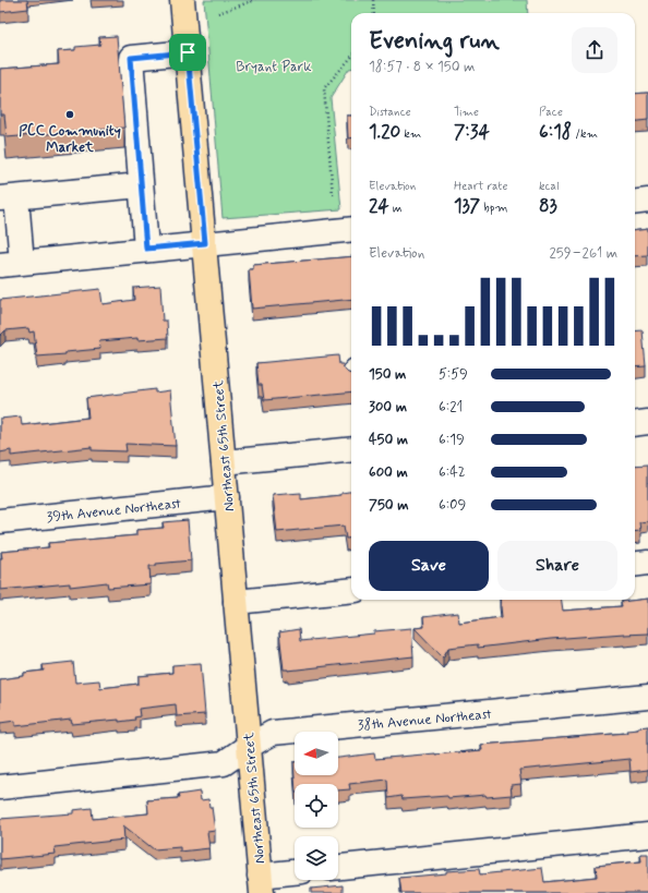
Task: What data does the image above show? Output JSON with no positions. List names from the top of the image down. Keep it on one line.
{"streets":{"main road":["Northeast 65th Street"],"street":["39th Avenue Northeast","38th Avenue Northeast"]},"crossings":[["Northeast 65th Street","39th Avenue Northeast"],["Northeast 65th Street","38th Avenue Northeast"]],"parks":["Bryant Park"],"places":["PCC Community Market"],"north":"left","page":{"heading":["Evening run","18:57 · 8 × 150 m"],"stats":[["Distance","1.20 km"],["Time","7:34"],["Pace","6:18 /km"],["Elevation","24 m"],["Heart rate","137 bpm"],["kcal","83"]],"chart":["Elevation","259–261 m"],"list":[{"name":"150 m","note":"5:59"},{"name":"300 m","note":"6:21"},{"name":"450 m","note":"6:19"},{"name":"600 m","note":"6:42"},{"name":"750 m","note":"6:09"}],"buttons":["Save","Share"]}}
